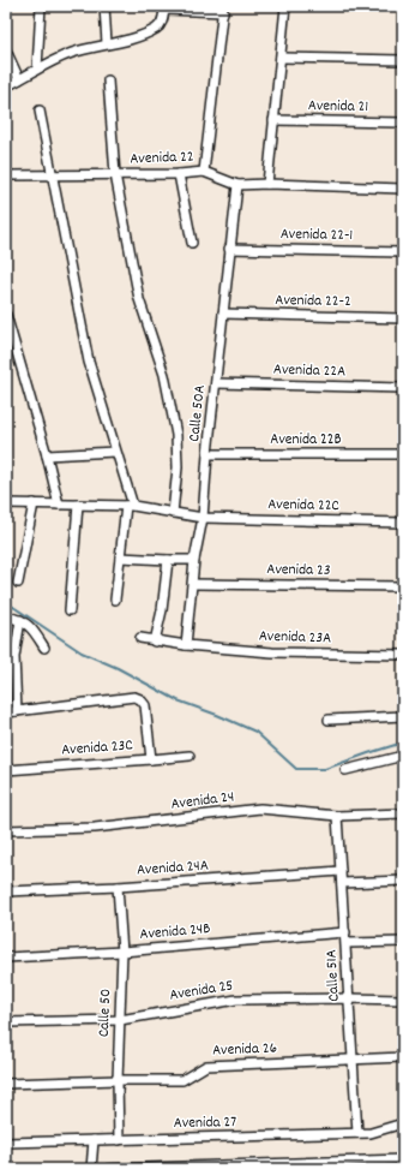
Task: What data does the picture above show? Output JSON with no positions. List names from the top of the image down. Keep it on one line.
{"streets":{"street":["Avenida 21","Avenida 22","Avenida 22-1","Avenida 22-2","Avenida 22A","Calle 50A","Avenida 22B","Avenida 22C","Avenida 23","Avenida 23A","Avenida 23C","Avenida 24","Avenida 24A","Avenida 24B","Calle 51A","Avenida 25","Calle 50","Avenida 26","Avenida 27"]},"crossings":[["Avenida 22","Calle 50A"],["Avenida 22-1","Calle 50A"],["Avenida 22-2","Calle 50A"],["Avenida 22A","Calle 50A"],["Calle 50A","Avenida 22B"],["Calle 50A","Avenida 22C"],["Calle 50A","Avenida 23"],["Calle 50A","Avenida 23A"],["Avenida 24","Calle 51A"],["Avenida 24A","Calle 51A"],["Avenida 24A","Calle 50"],["Avenida 24B","Calle 51A"],["Avenida 24B","Calle 50"],["Calle 51A","Avenida 25"],["Calle 51A","Avenida 26"],["Calle 51A","Avenida 27"],["Avenida 25","Calle 50"],["Calle 50","Avenida 26"],["Calle 50","Avenida 27"]]}
